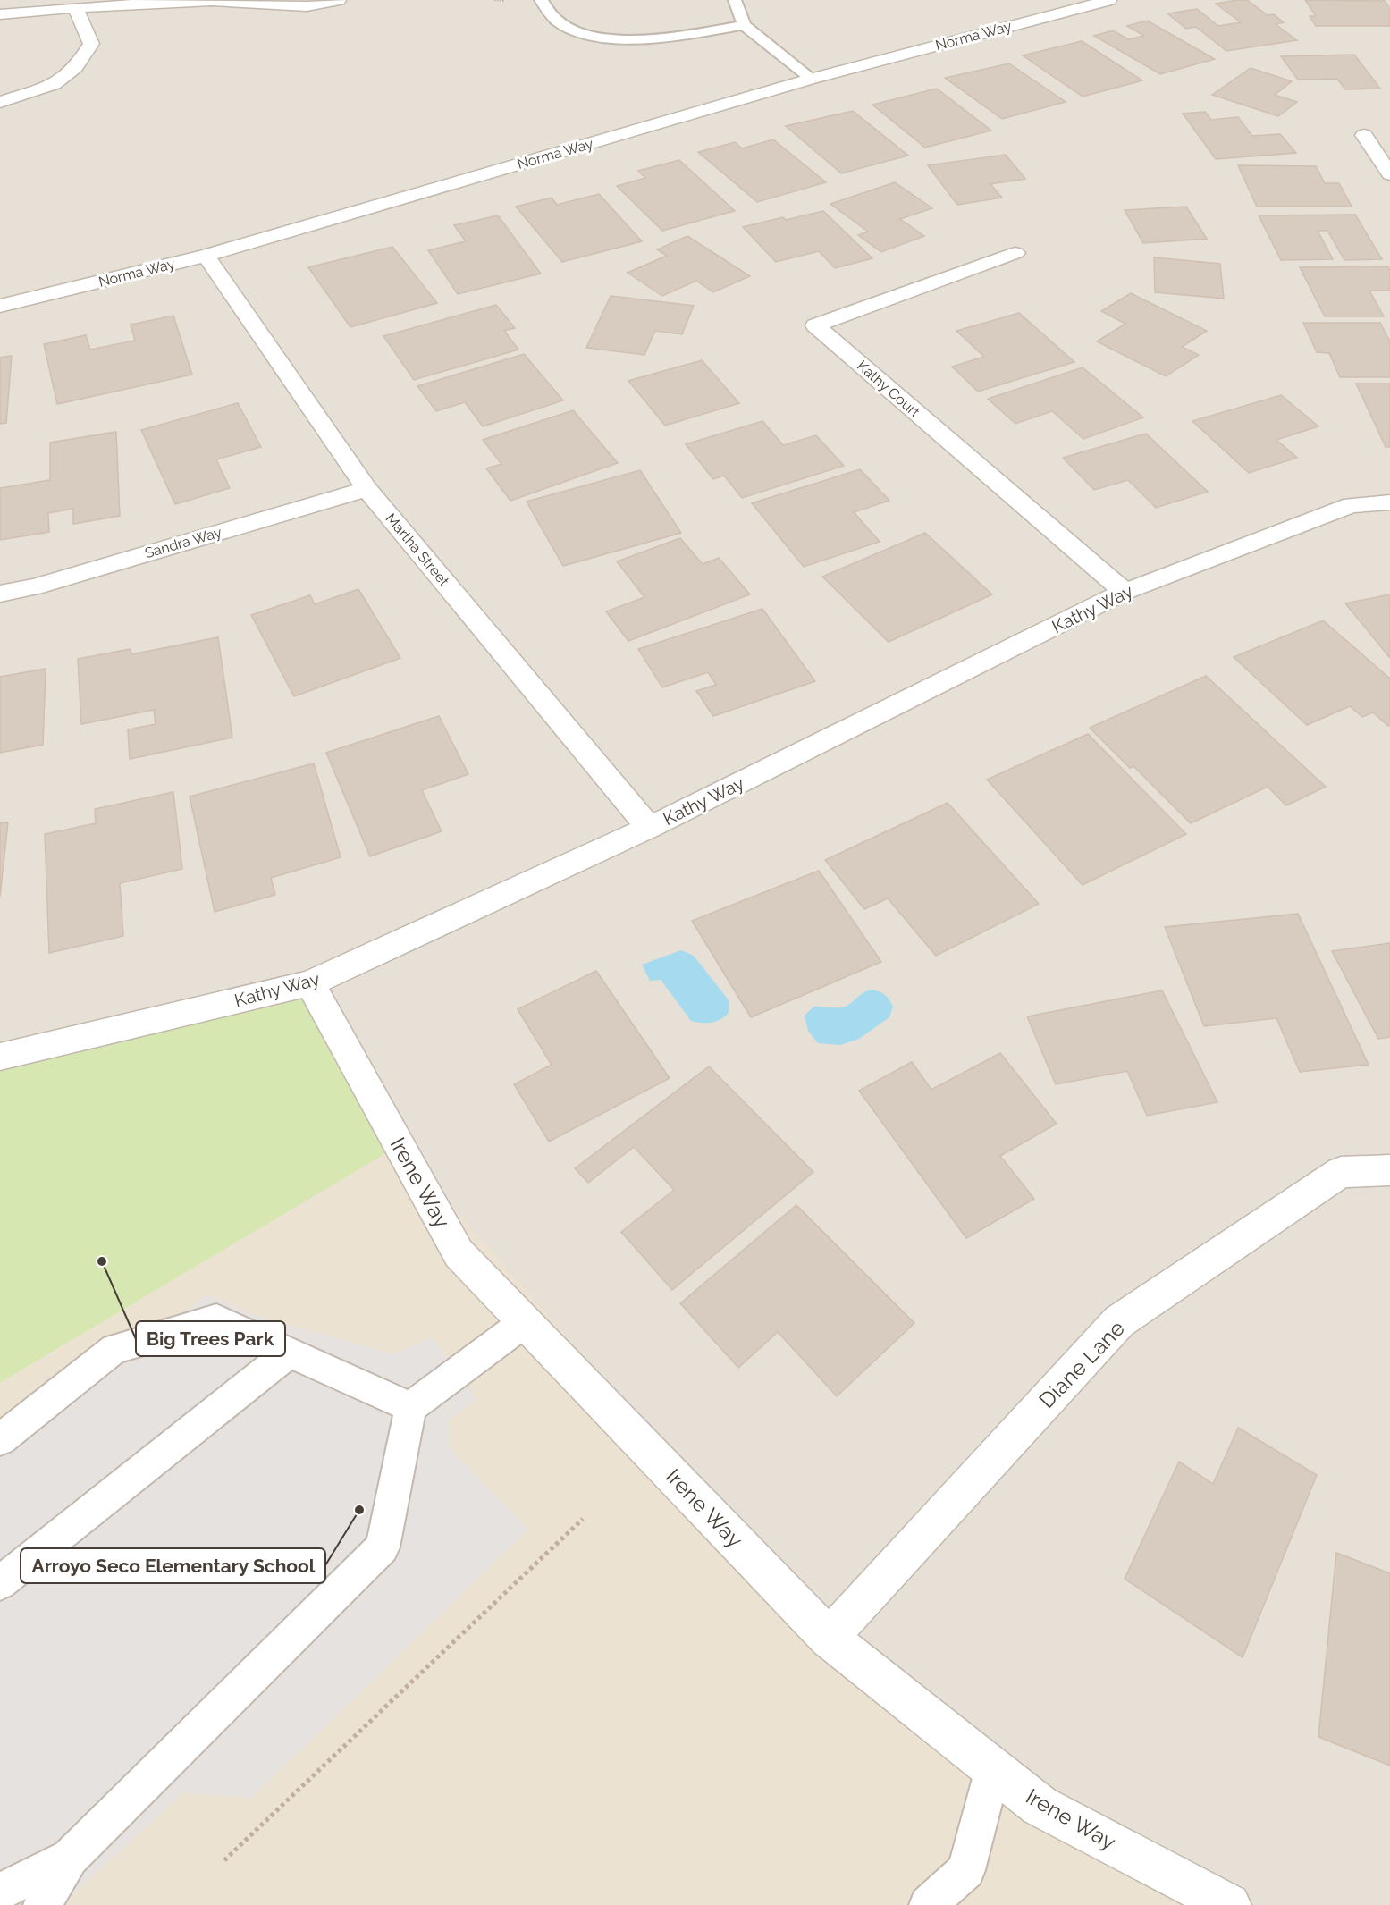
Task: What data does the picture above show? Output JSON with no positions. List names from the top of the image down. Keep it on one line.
{"streets":{"street":["Norma Way","Kathy Court","Sandra Way","Martha Street","Kathy Way","Irene Way","Diane Lane"]},"crossings":[["Norma Way","Martha Street"],["Kathy Court","Kathy Way"],["Sandra Way","Martha Street"],["Martha Street","Kathy Way"],["Kathy Way","Irene Way"],["Irene Way","Diane Lane"]],"places":["Big Trees Park","Arroyo Seco Elementary School"]}
